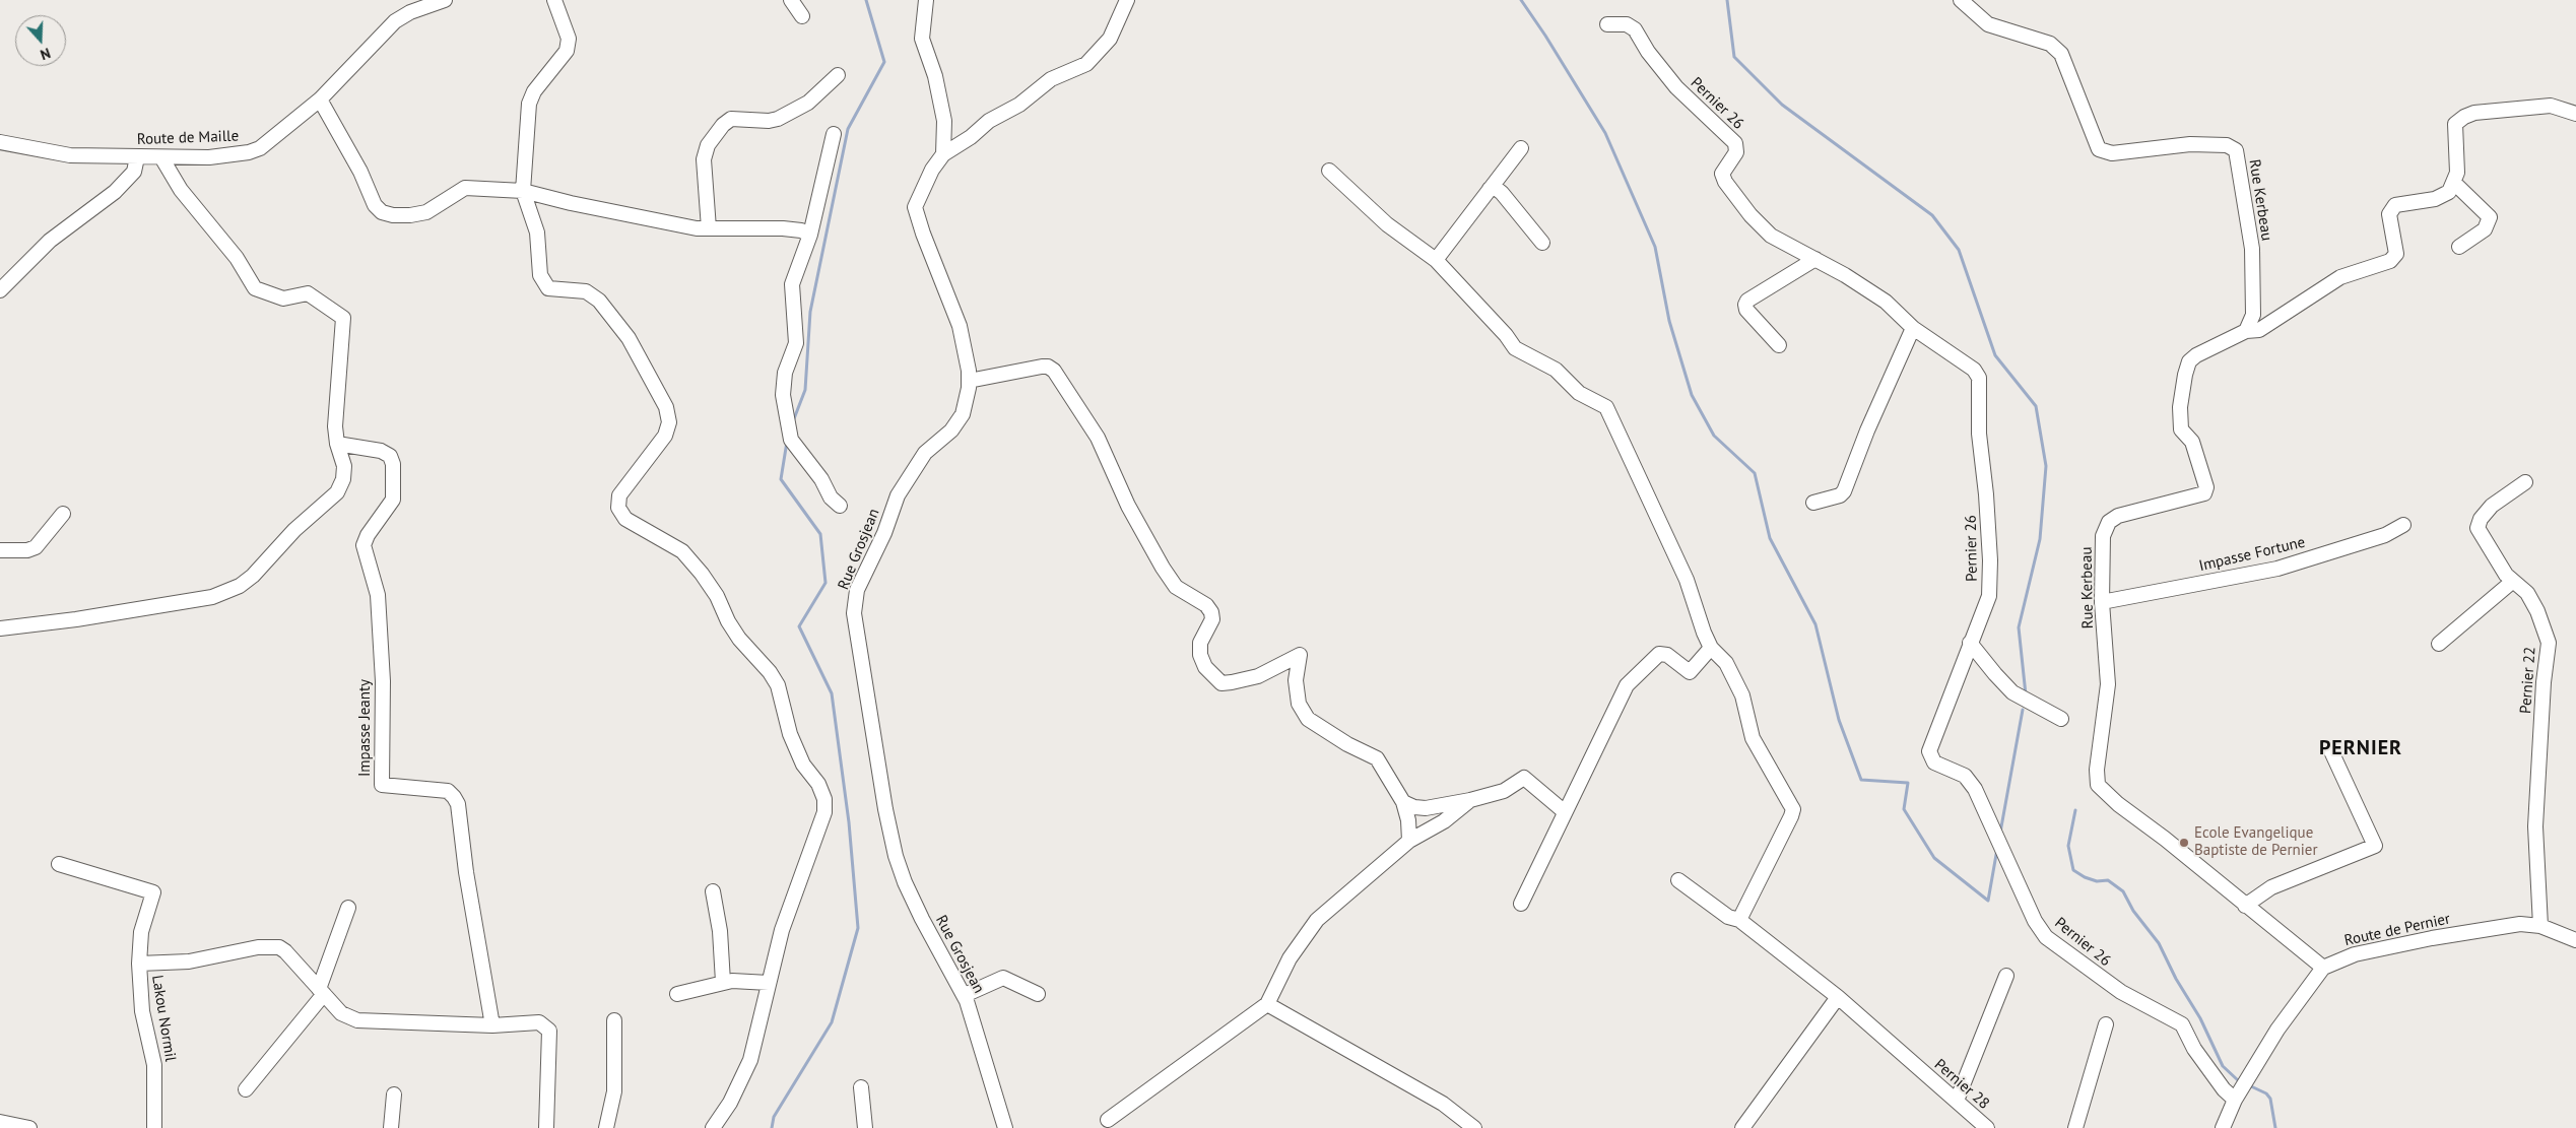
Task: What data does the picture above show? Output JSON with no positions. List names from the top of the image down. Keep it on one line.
{"streets":{"street":["Pernier 26","Route de Maille","Rue Kerbeau","Rue Grosjean","Impasse Fortune","Pernier 22","Impasse Jeanty","Route de Pernier","Lakou Normil","Pernier 28"]},"crossings":[["Rue Kerbeau","Impasse Fortune"],["Rue Kerbeau","Route de Pernier"],["Pernier 22","Route de Pernier"]],"districts":["PERNIER"],"places":["Ecole Evangelique Baptiste de Pernier"],"north":"bottom"}
